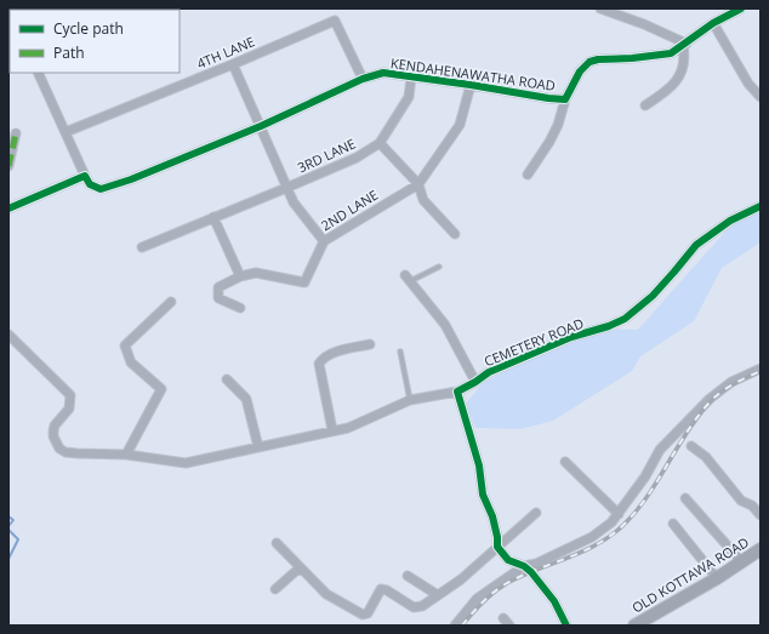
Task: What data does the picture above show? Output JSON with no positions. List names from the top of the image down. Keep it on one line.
{"streets":{"street":["4TH LANE","KENDAHENAWATHA ROAD","3RD LANE","2ND LANE","CEMETERY ROAD","OLD KOTTAWA ROAD"]},"crossings":[["4TH LANE","KENDAHENAWATHA ROAD"],["KENDAHENAWATHA ROAD","3RD LANE"],["KENDAHENAWATHA ROAD","2ND LANE"]],"legend":["Cycle path","Path"]}
